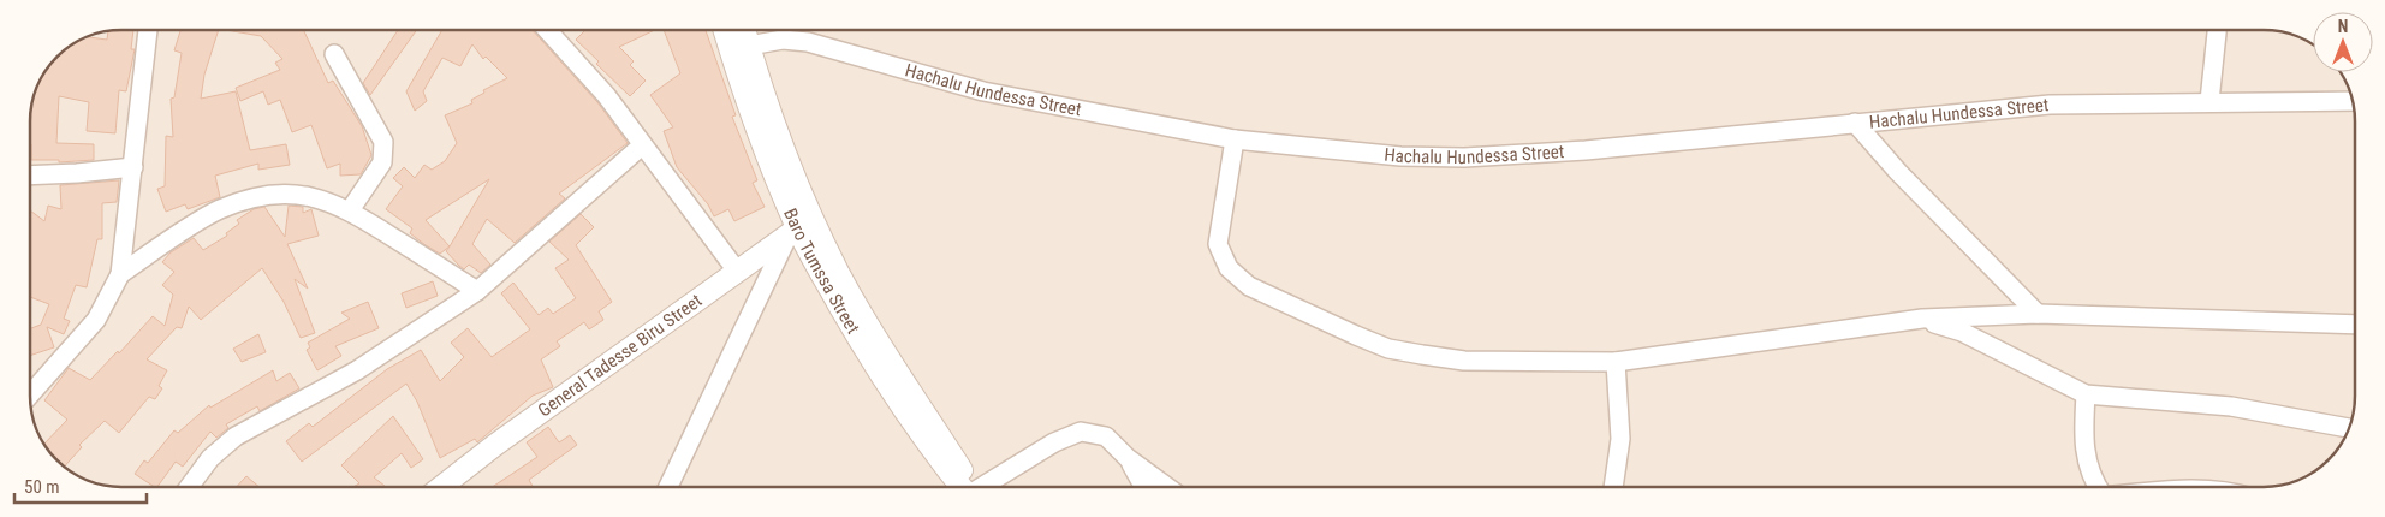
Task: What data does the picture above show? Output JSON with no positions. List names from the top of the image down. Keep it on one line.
{"streets":{"street":["Hachalu Hundessa Street","Baro Tumssa Street","General Tadesse Biru Street"]},"crossings":[["Hachalu Hundessa Street","Baro Tumssa Street"],["Baro Tumssa Street","General Tadesse Biru Street"]],"scale_bar":"50 m","north":"top"}
